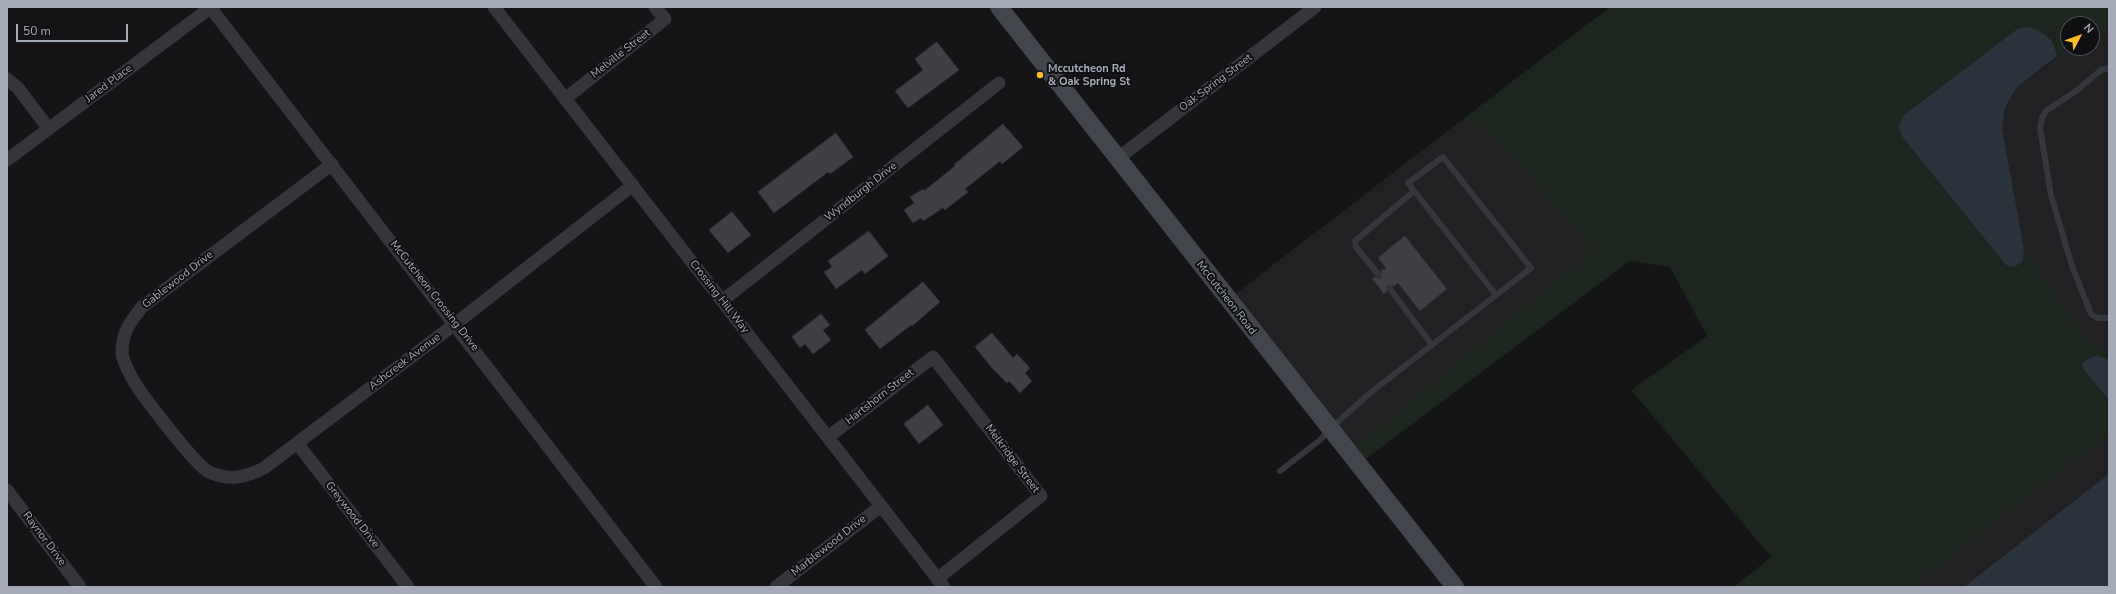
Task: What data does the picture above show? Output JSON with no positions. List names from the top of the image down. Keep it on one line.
{"streets":{"main road":["McCutcheon Road"],"street":["Melville Street","Oak Spring Street","Jared Place","Wyndburgh Drive","Gablewood Drive","McCutcheon Crossing Drive","Crossing Hill Way","Ashcreek Avenue","Hartshorn Street","Melkridge Street","Greywood Drive","Raynor Drive","Marblewood Drive"]},"crossings":[["Melville Street","Crossing Hill Way"],["Oak Spring Street","McCutcheon Road"],["Jared Place","McCutcheon Crossing Drive"],["Wyndburgh Drive","Crossing Hill Way"],["Gablewood Drive","McCutcheon Crossing Drive"],["Gablewood Drive","Ashcreek Avenue"],["McCutcheon Crossing Drive","Ashcreek Avenue"],["Crossing Hill Way","Ashcreek Avenue"],["Crossing Hill Way","Hartshorn Street"],["Crossing Hill Way","Melkridge Street"],["Crossing Hill Way","Marblewood Drive"],["Ashcreek Avenue","Greywood Drive"],["Hartshorn Street","Melkridge Street"]],"places":["Mccutcheon Rd & Oak Spring St"],"scale_bar":"50 m","north":"top right"}
